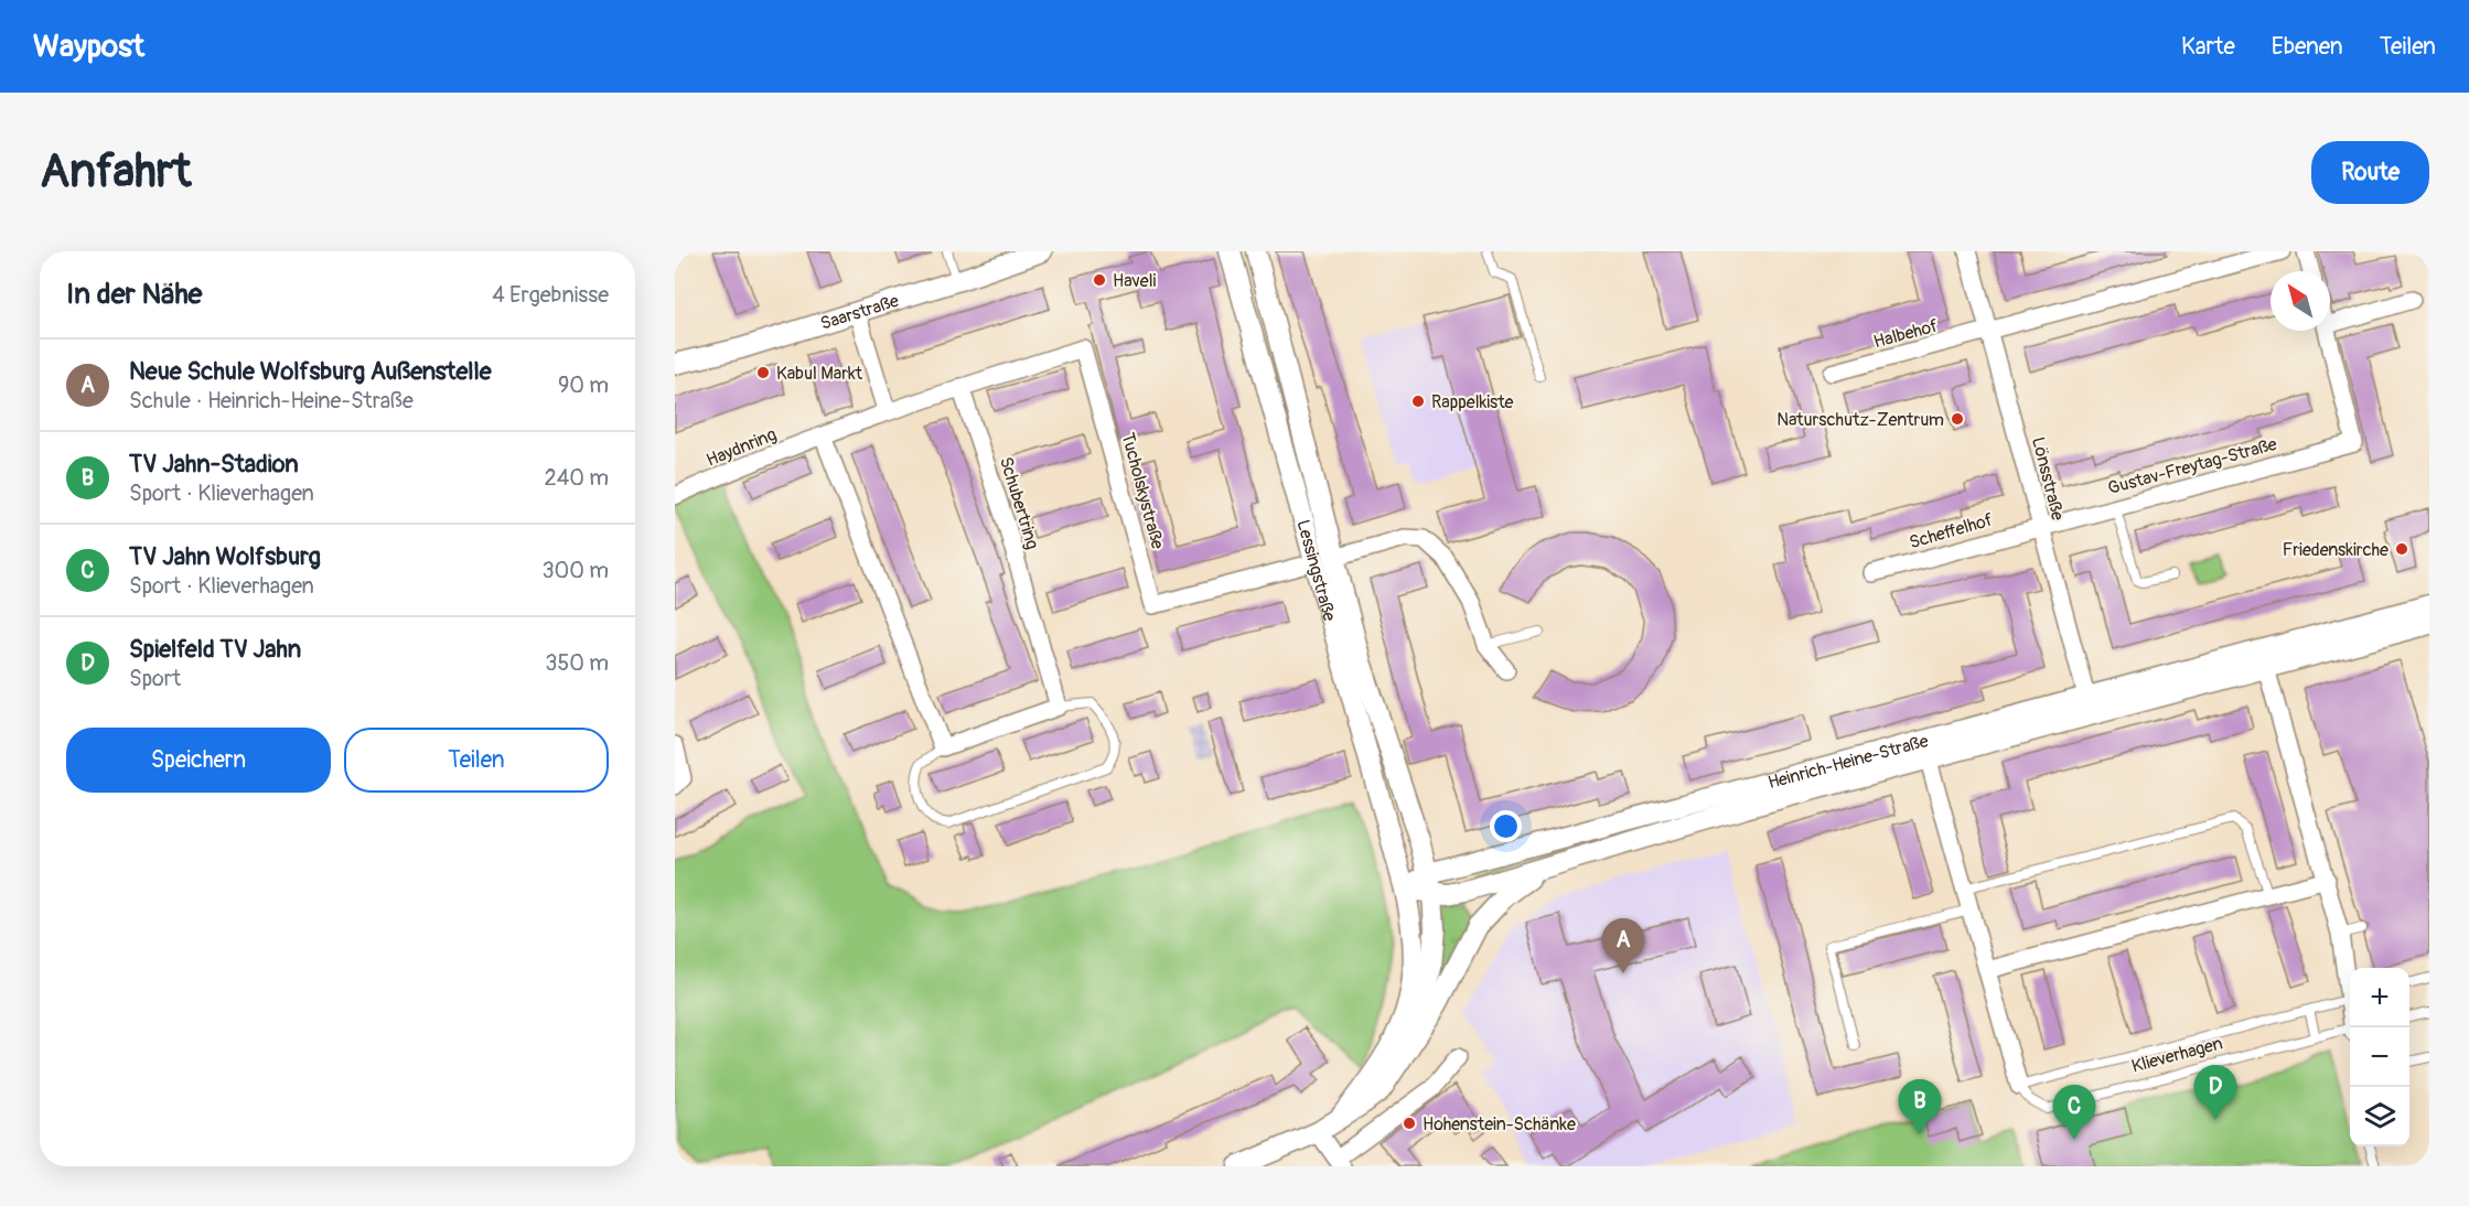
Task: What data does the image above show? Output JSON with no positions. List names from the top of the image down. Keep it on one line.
{"streets":{"street":["Saarstraße","Halbehof","Haydnring","Gustav-Freytag-Straße","Lönsstraße","Tucholskystraße","Schubertring","Scheffelhof","Lessingstraße","Heinrich-Heine-Straße","Klieverhagen"]},"crossings":[["Halbehof","Lönsstraße"],["Gustav-Freytag-Straße","Lönsstraße"],["Gustav-Freytag-Straße","Scheffelhof"],["Lönsstraße","Scheffelhof"],["Lönsstraße","Heinrich-Heine-Straße"],["Tucholskystraße","Schubertring"],["Tucholskystraße","Lessingstraße"],["Lessingstraße","Heinrich-Heine-Straße"],["Heinrich-Heine-Straße","Klieverhagen"]],"places":["Haveli","Kabul Markt","Rappelkiste","Naturschutz-Zentrum","Friedenskirche","Hohenstein-Schänke"],"north":"top left","page":{"header":"Waypost","nav":["Karte","Ebenen","Teilen"],"buttons":["Route",["Speichern","Teilen"]],"title":"Anfahrt","heading":["In der Nähe","4 Ergebnisse"],"list":[{"mark":"A","name":"Neue Schule Wolfsburg Außenstelle","note":"Schule · Heinrich-Heine-Straße","value":"90 m"},{"mark":"B","name":"TV Jahn-Stadion","note":"Sport · Klieverhagen","value":"240 m"},{"mark":"C","name":"TV Jahn Wolfsburg","note":"Sport · Klieverhagen","value":"300 m"},{"mark":"D","name":"Spielfeld TV Jahn","note":"Sport","value":"350 m"}],"pins":["A","D","B","C"],"map_buttons":["+","−"]}}
